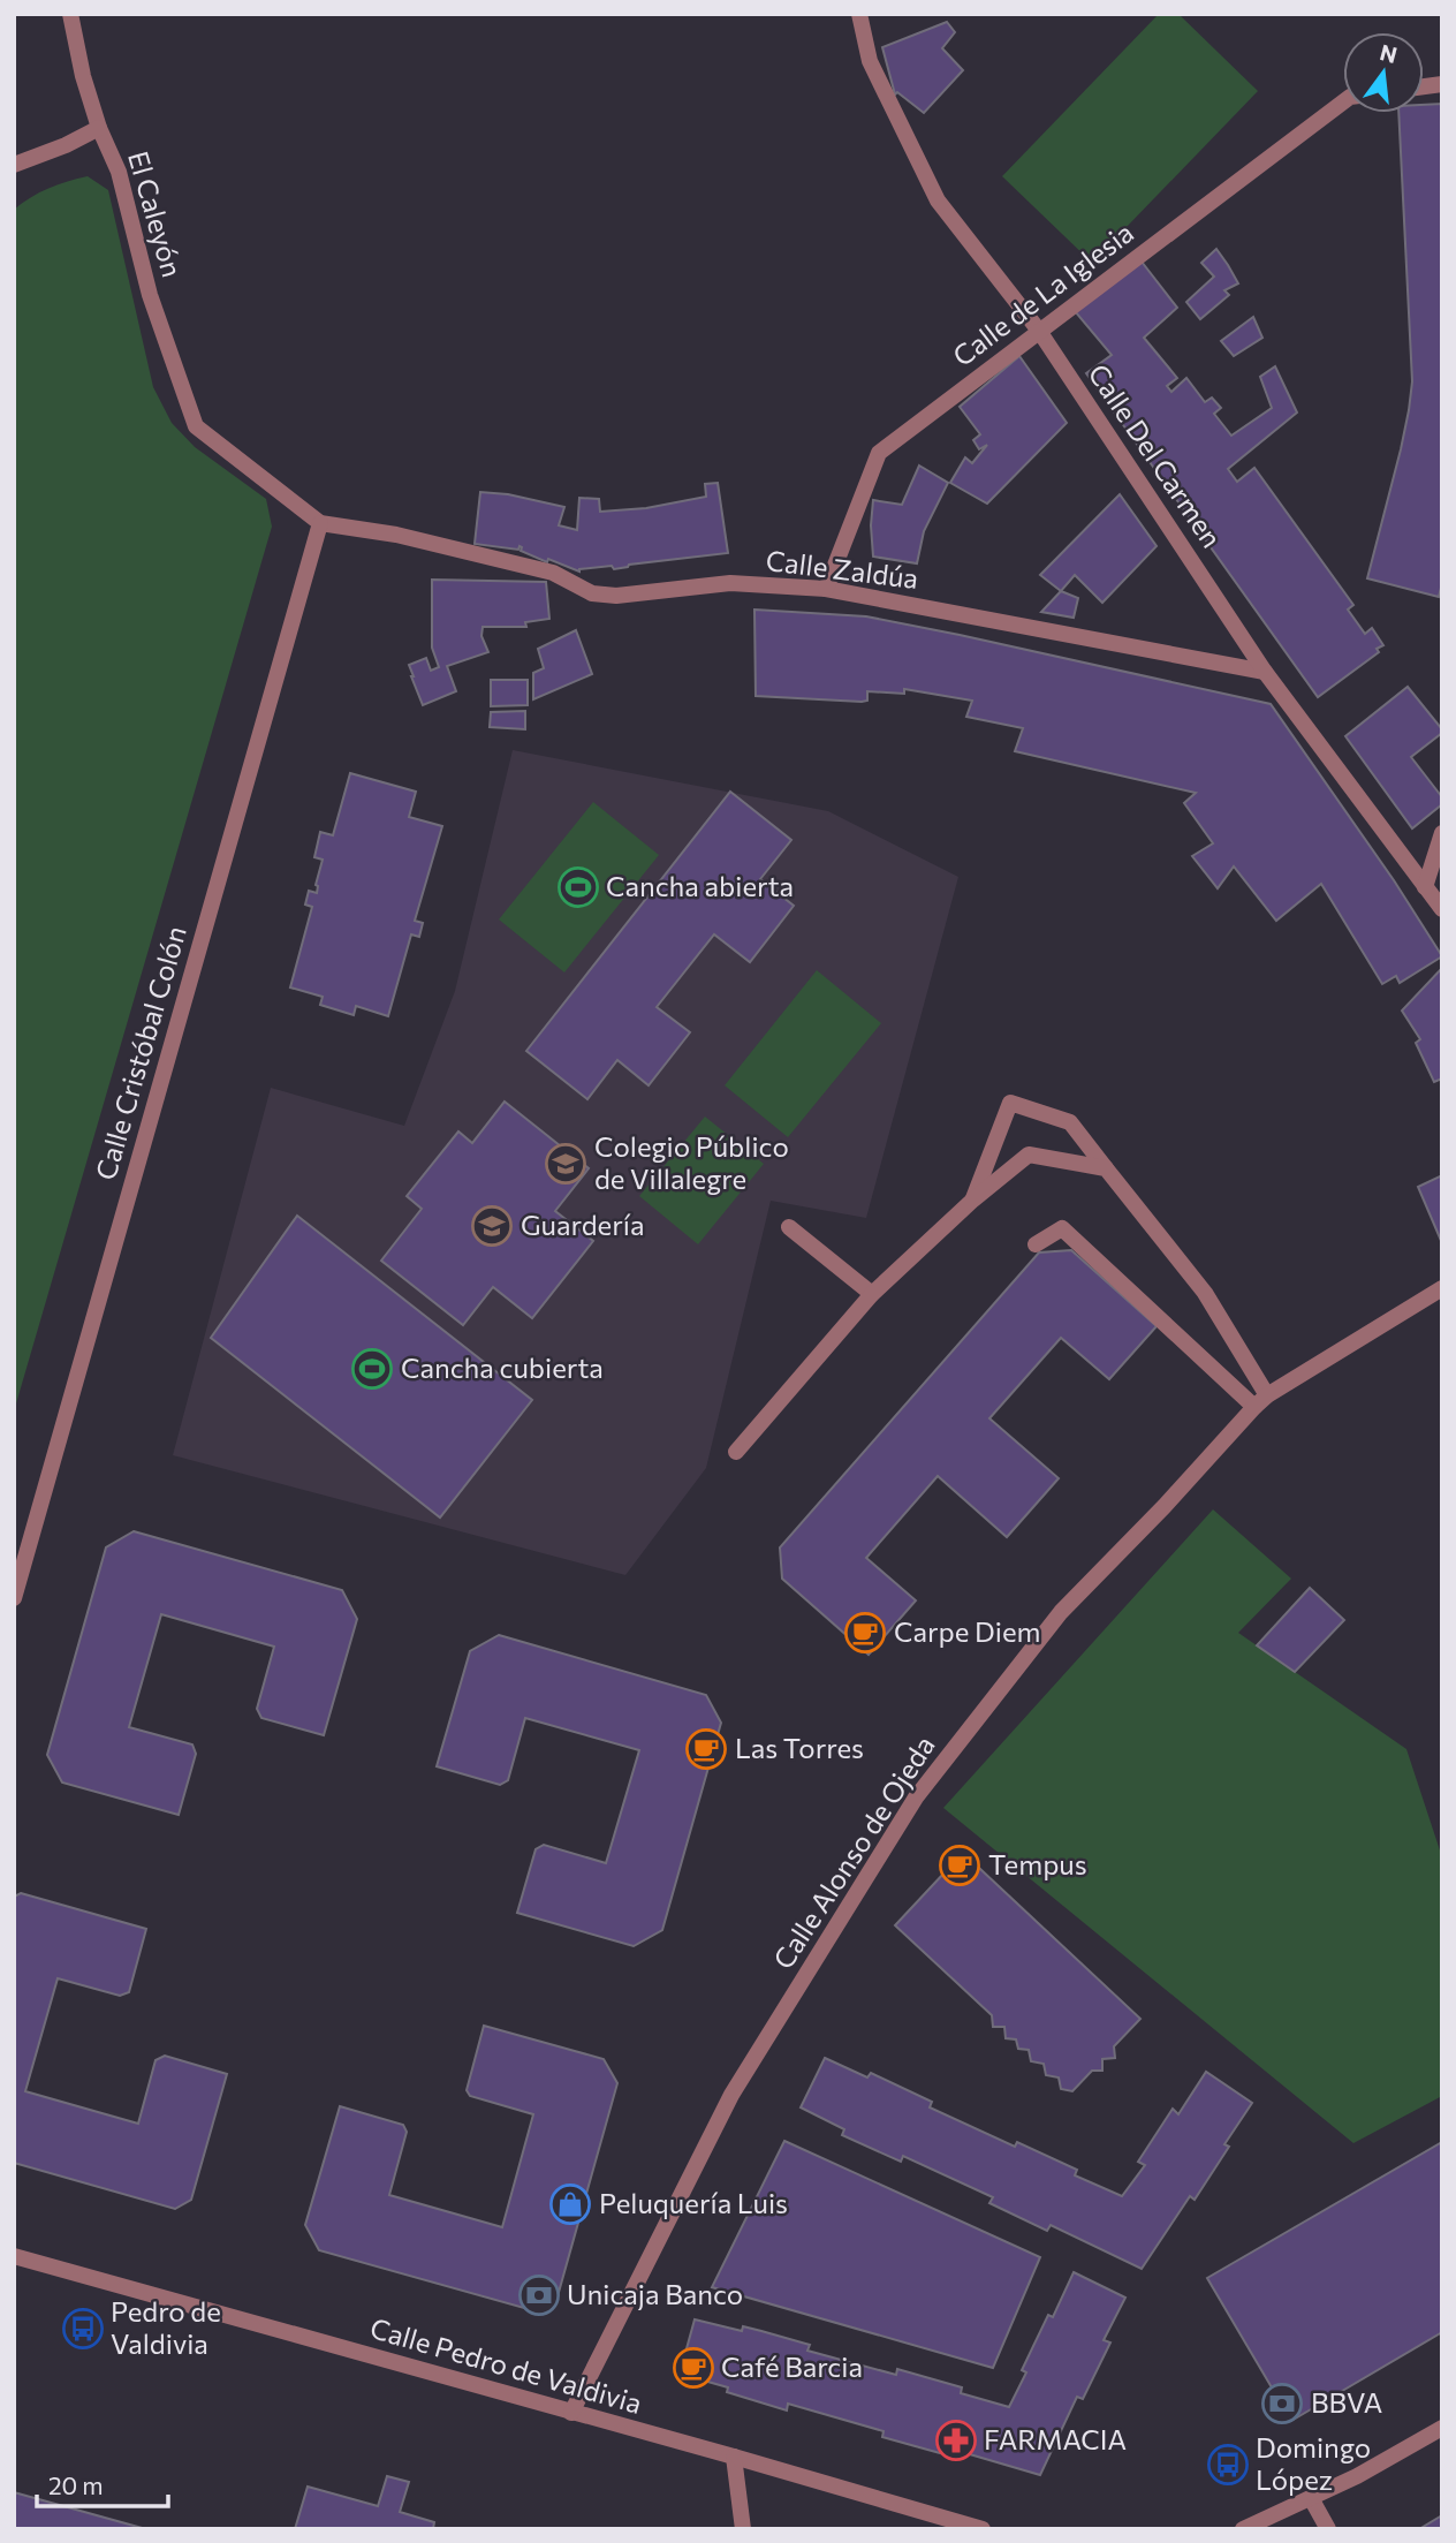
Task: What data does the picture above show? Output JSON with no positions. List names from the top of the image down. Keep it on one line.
{"streets":{"street":["El Caleyón","Calle de La Iglesia","Calle Del Carmen","Calle Zaldúa","Calle Cristóbal Colón","Calle Alonso de Ojeda","Calle Pedro de Valdivia"]},"crossings":[["El Caleyón","Calle Zaldúa"],["El Caleyón","Calle Cristóbal Colón"],["Calle de La Iglesia","Calle Del Carmen"],["Calle de La Iglesia","Calle Zaldúa"],["Calle Del Carmen","Calle Zaldúa"],["Calle Zaldúa","Calle Cristóbal Colón"],["Calle Alonso de Ojeda","Calle Pedro de Valdivia"]],"places":{"sports":["Cancha abierta","Cancha cubierta"],"school or university":["Colegio Público de Villalegre","Guardería"],"cafe":["Carpe Diem","Las Torres","Tempus","Café Barcia"],"shop":["Peluquería Luis"],"bank":["Unicaja Banco","BBVA"],"bus stop":["Pedro de Valdivia","Domingo López"],"pharmacy":["FARMACIA"]},"scale_bar":"20 m","north":"top"}
